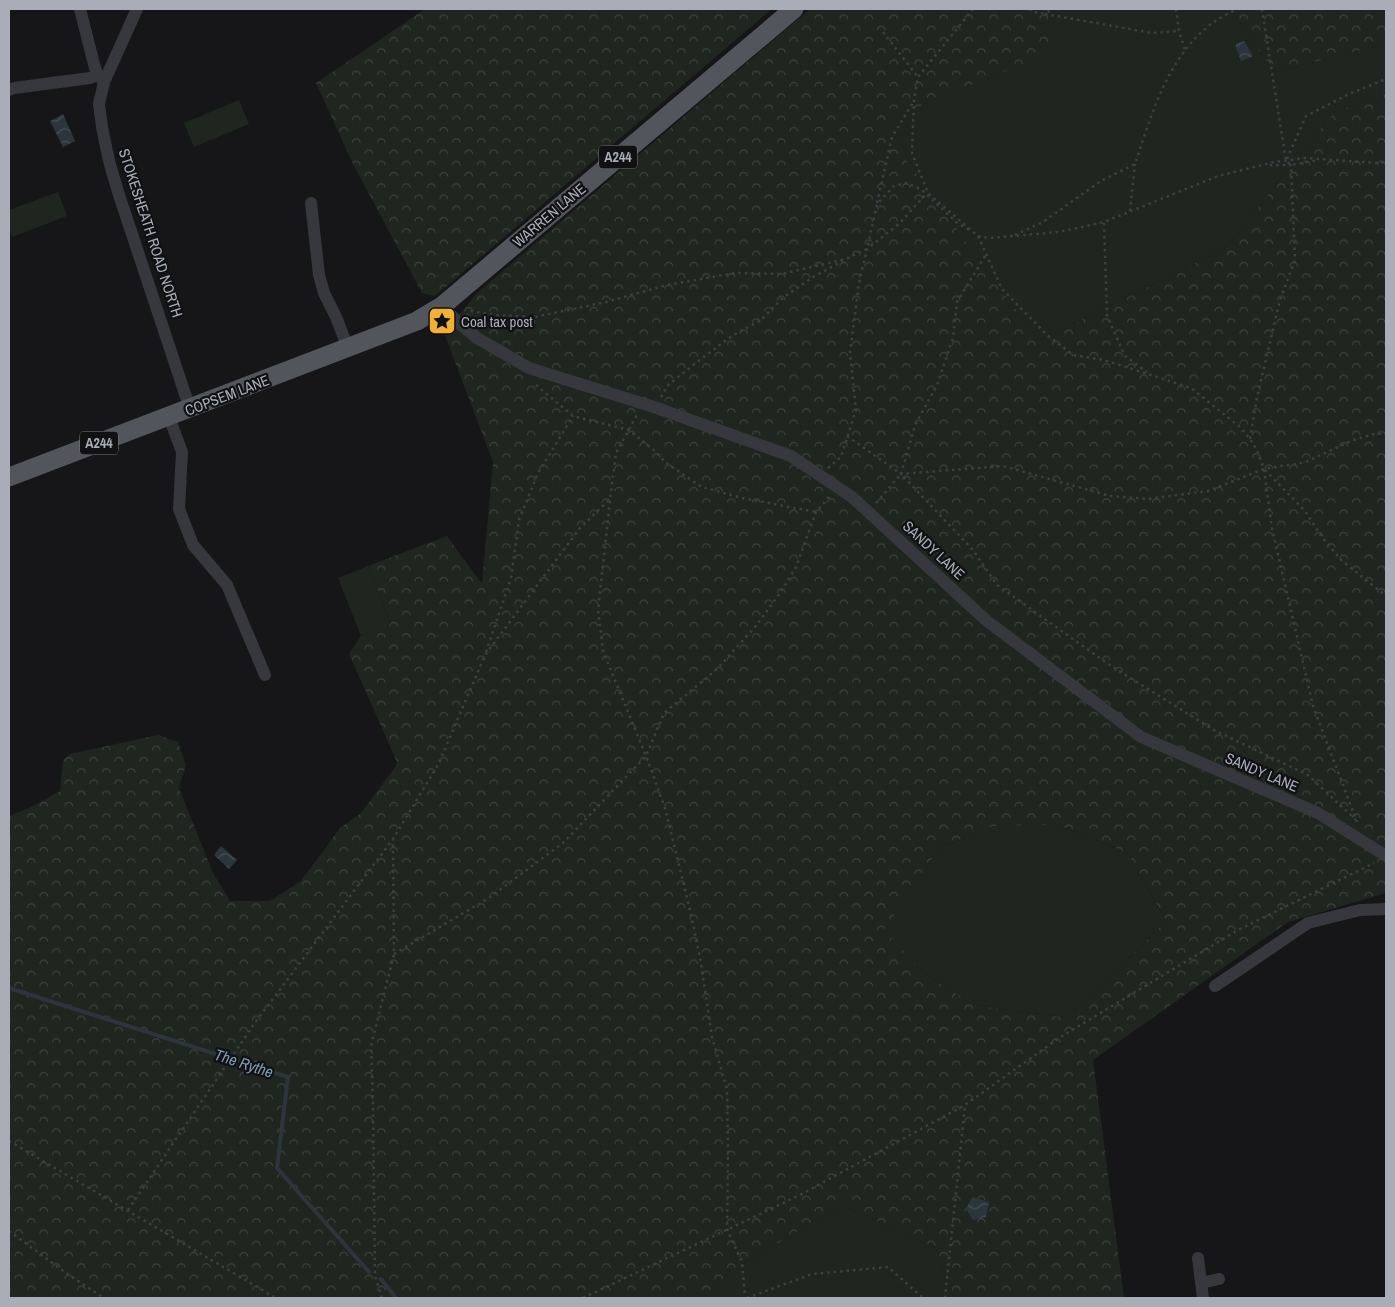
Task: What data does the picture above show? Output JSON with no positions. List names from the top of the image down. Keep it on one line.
{"streets":{"main road":["A244","WARREN LANE","COPSEM LANE"],"street":["STOKESHEATH ROAD NORTH","SANDY LANE"]},"crossings":[["WARREN LANE","COPSEM LANE"],["WARREN LANE","SANDY LANE"],["STOKESHEATH ROAD NORTH","COPSEM LANE"],["COPSEM LANE","SANDY LANE"]],"water":["The Rythe"],"places":{"place":["Coal tax post"]}}
